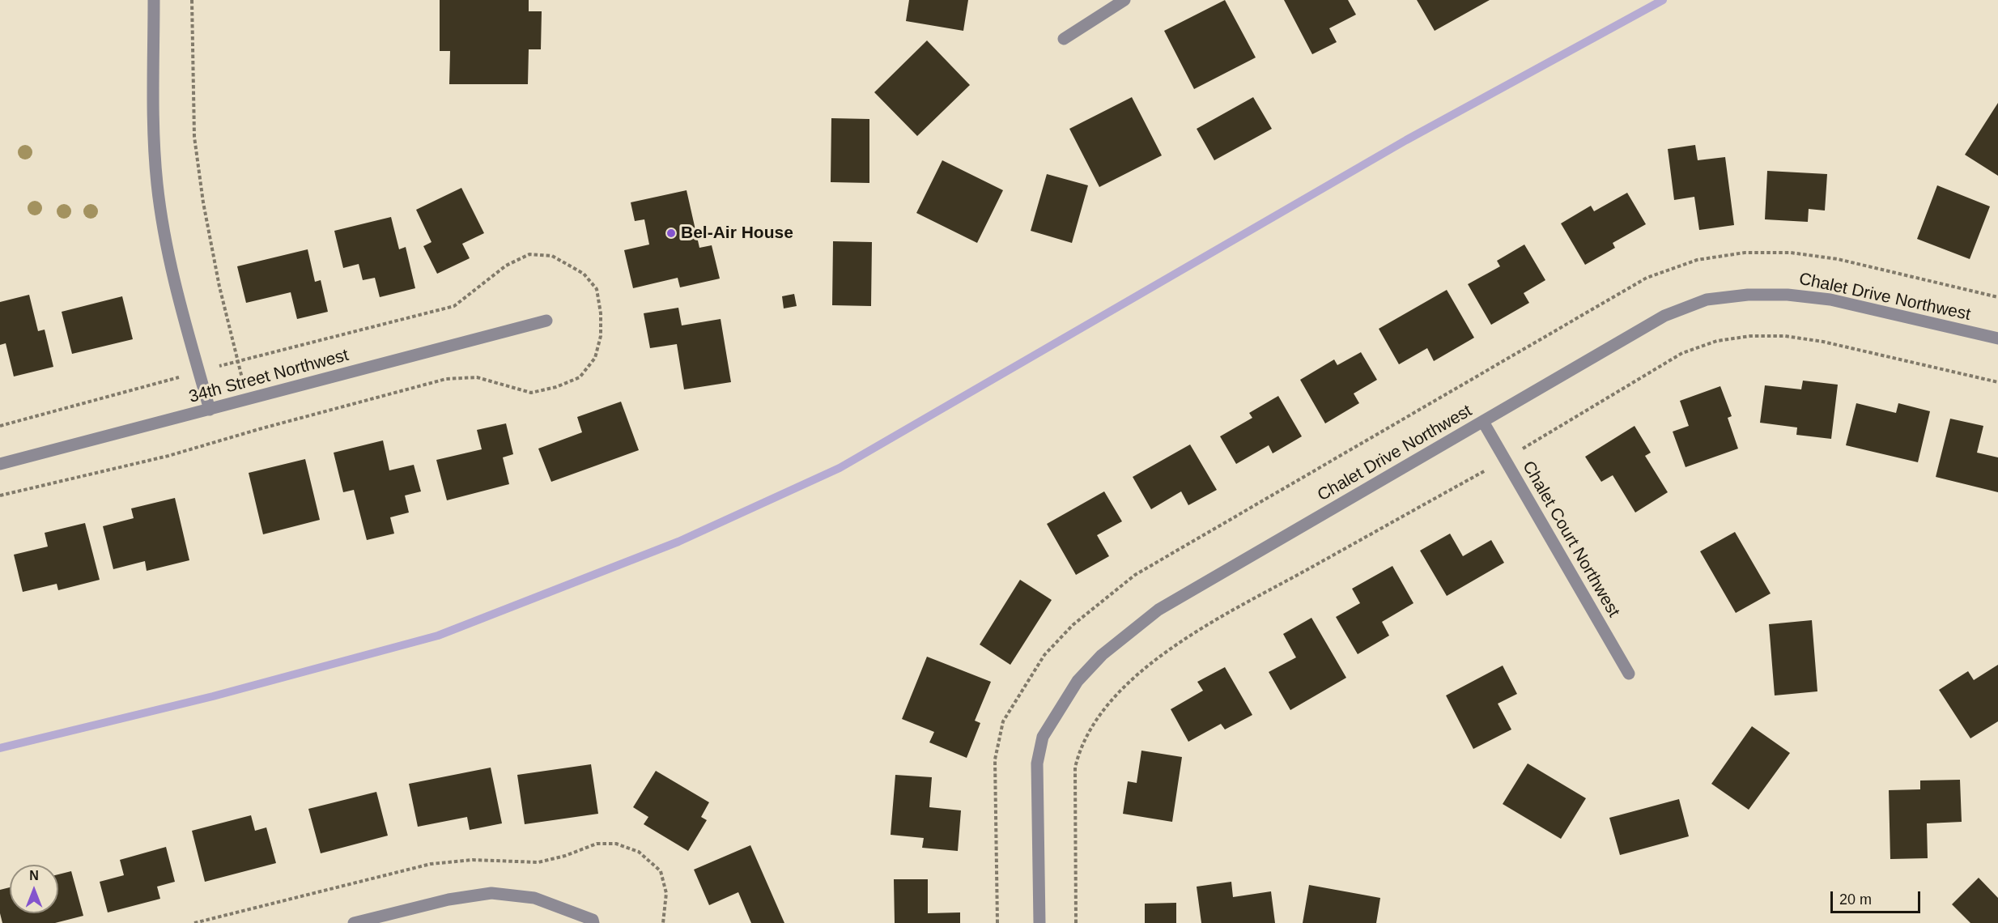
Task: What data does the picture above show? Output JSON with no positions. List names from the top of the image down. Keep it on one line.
{"streets":{"street":["Chalet Drive Northwest","34th Street Northwest","Chalet Court Northwest"]},"crossings":[["Chalet Drive Northwest","Chalet Court Northwest"]],"places":["Bel-Air House"],"scale_bar":"20 m","north":"top"}
